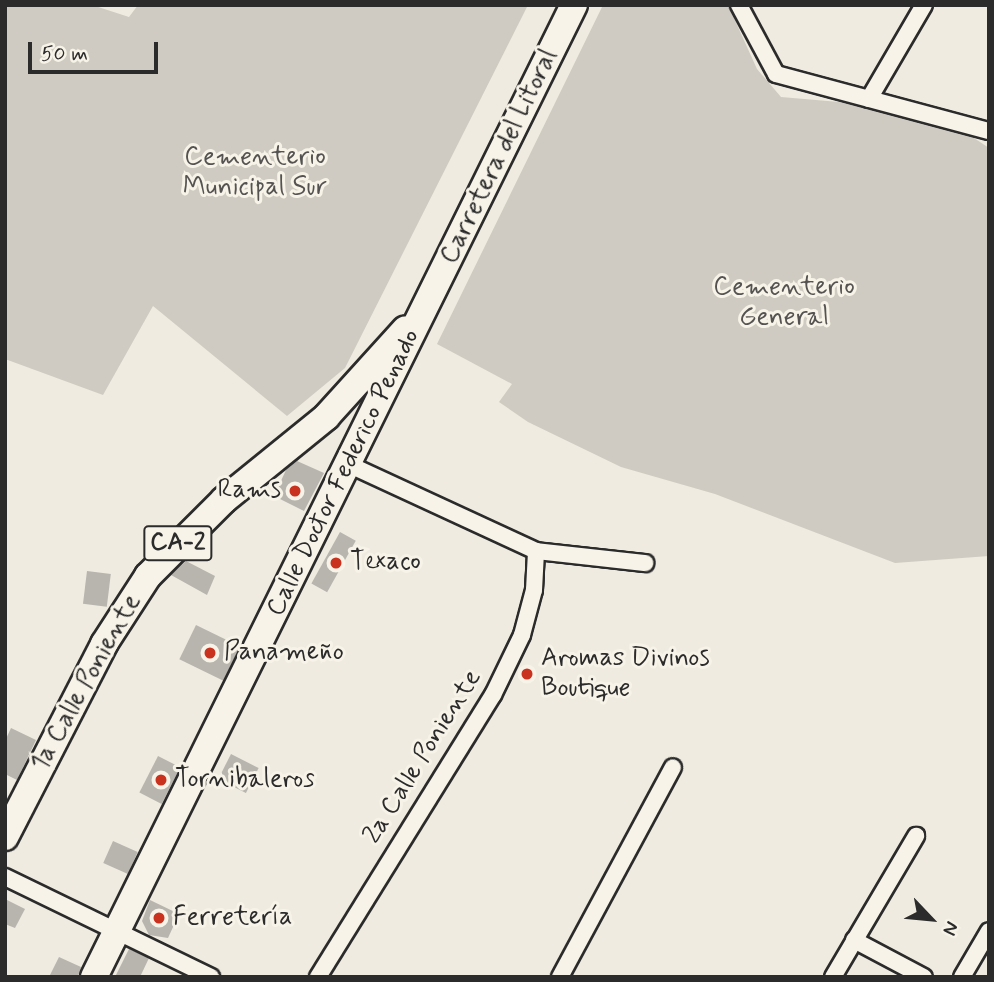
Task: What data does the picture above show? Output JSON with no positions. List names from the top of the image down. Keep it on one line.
{"streets":{"main road":["Carretera del Litoral","Calle Doctor Federico Penado","CA-2","1a Calle Poniente"],"street":["2a Calle Poniente"]},"crossings":[["Carretera del Litoral","Calle Doctor Federico Penado"],["Carretera del Litoral","1a Calle Poniente"],["Calle Doctor Federico Penado","1a Calle Poniente"]],"parks":["Cementerio Municipal Sur","Cementerio General"],"places":["Rams","Texaco","Panameño","Aromas Divinos Boutique","Tornibaleros","Ferretería"],"scale_bar":"50 m","north":"bottom right"}
